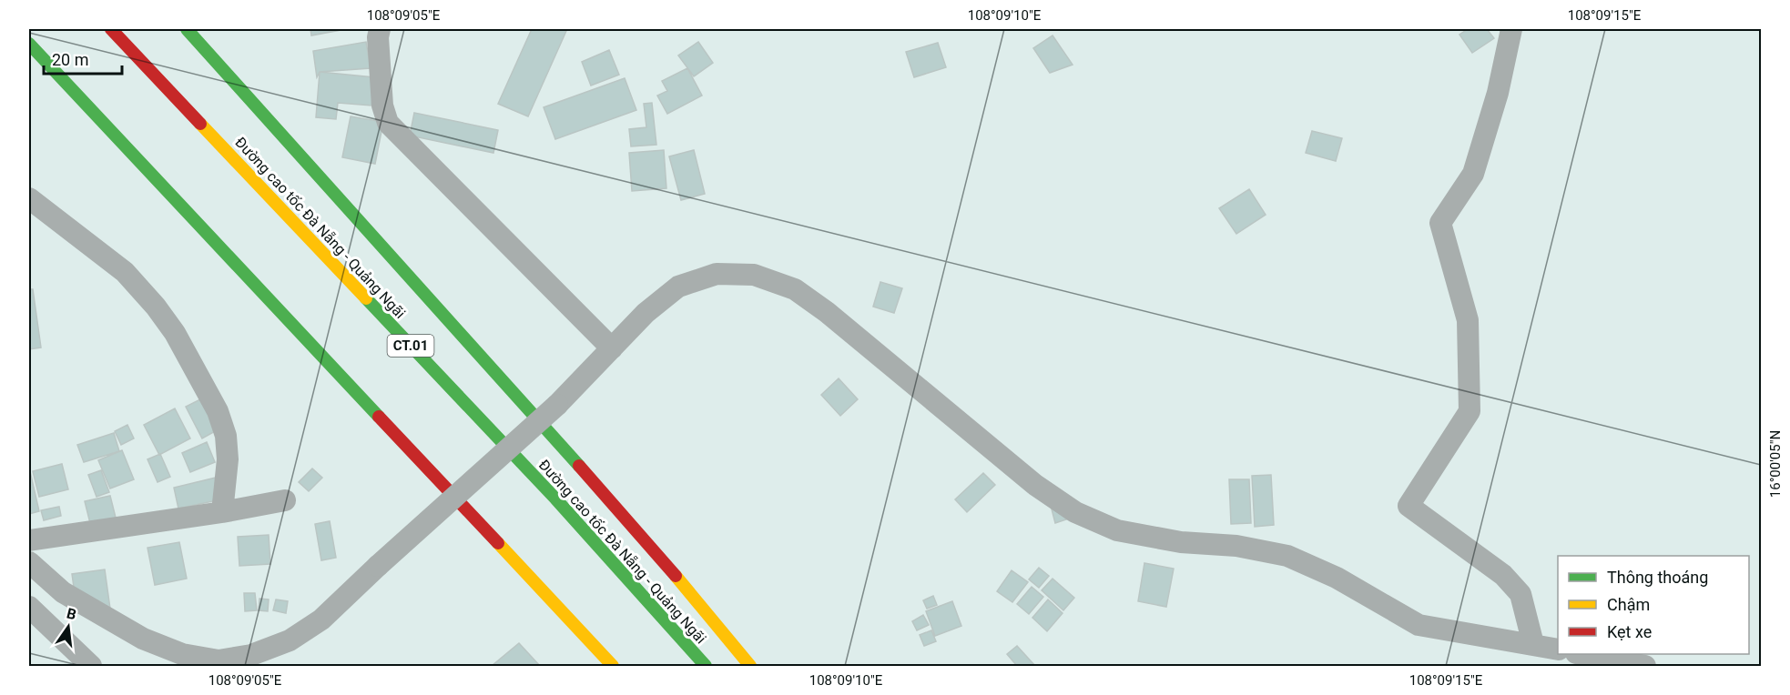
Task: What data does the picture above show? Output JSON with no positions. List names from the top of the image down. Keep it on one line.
{"streets":{"highway":["Đường cao tốc Đà Nẵng - Quảng Ngãi","CT.01"]},"legend":["Thông thoáng","Chậm","Kẹt xe"],"scale_bar":"20 m","north":"top","coordinates":["108°09'05\"E","108°09'10\"E","108°09'15\"E","16°00'05\"N"]}
